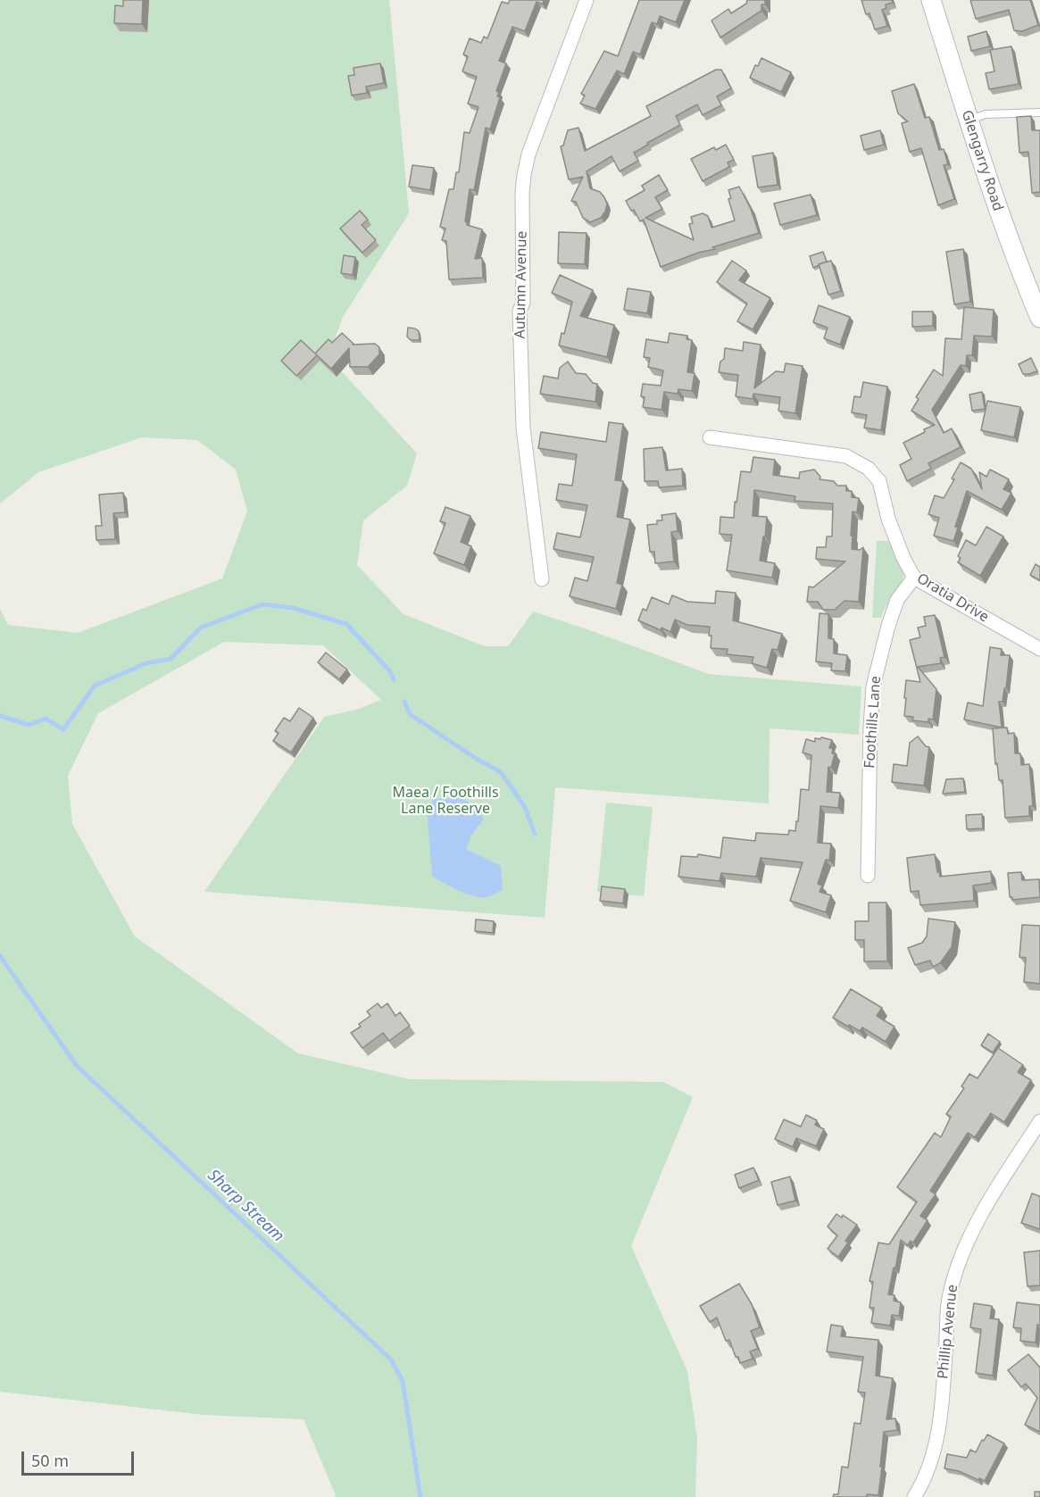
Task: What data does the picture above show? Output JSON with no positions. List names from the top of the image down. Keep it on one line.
{"streets":{"main road":["Glengarry Road"],"street":["Autumn Avenue","Oratia Drive","Foothills Lane","Phillip Avenue"]},"crossings":[["Oratia Drive","Foothills Lane"]],"water":["Sharp Stream"],"parks":["Maea / Foothills Lane Reserve"],"scale_bar":"50 m"}
